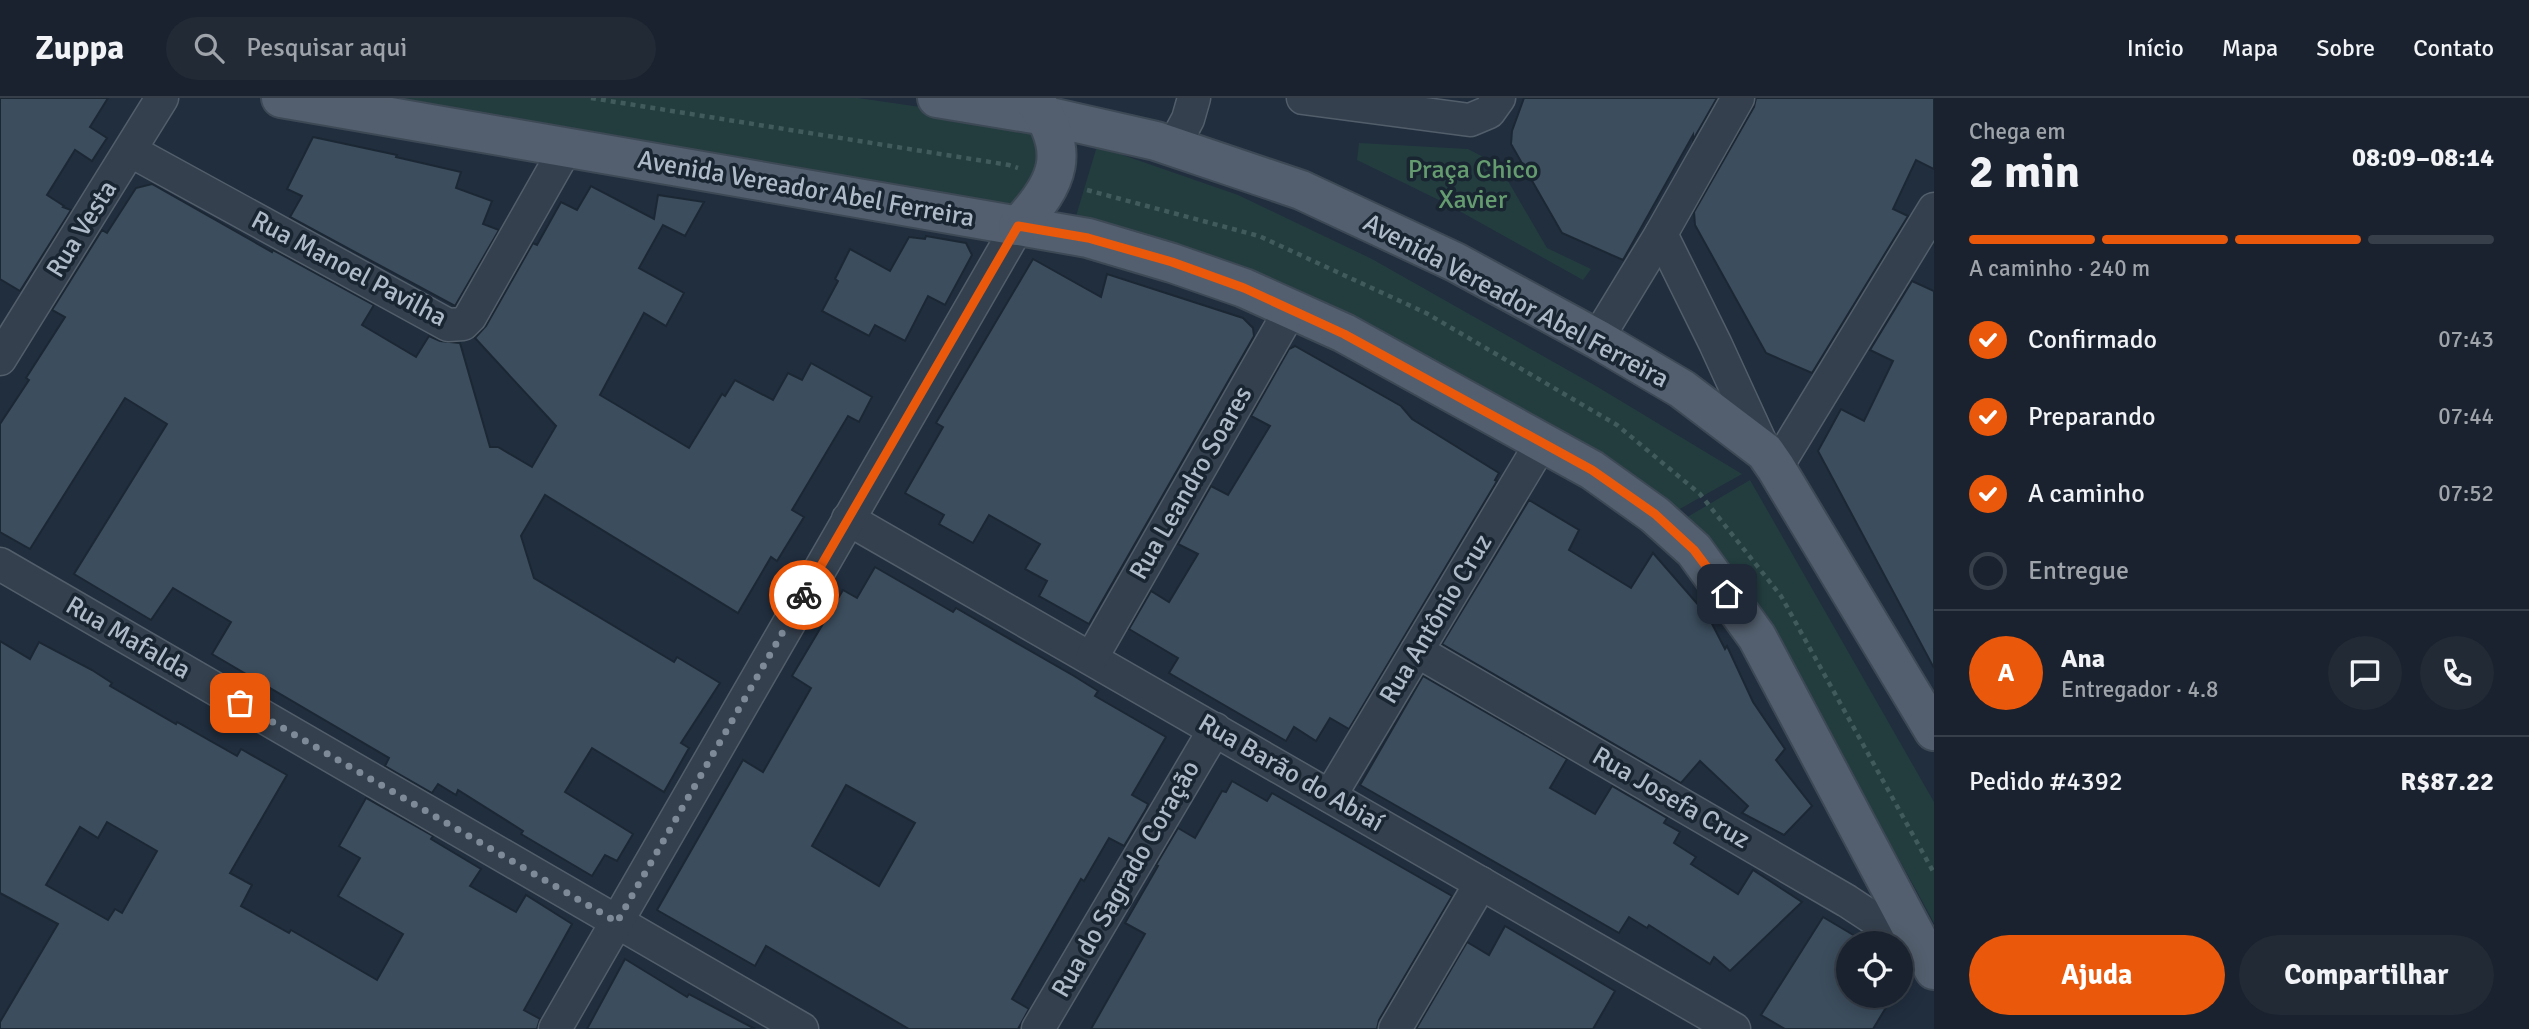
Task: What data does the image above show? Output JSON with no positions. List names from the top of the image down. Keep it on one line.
{"streets":{"main road":["Avenida Vereador Abel Ferreira"],"street":["Rua Vesta","Rua Manoel Pavilha","Rua Leandro Soares","Rua Antônio Cruz","Rua Mafalda","Rua Barão do Abiaí","Rua Josefa Cruz","Rua do Sagrado Coração"]},"crossings":[["Avenida Vereador Abel Ferreira","Rua Manoel Pavilha"],["Avenida Vereador Abel Ferreira","Rua Leandro Soares"],["Avenida Vereador Abel Ferreira","Rua Antônio Cruz"],["Avenida Vereador Abel Ferreira","Rua Josefa Cruz"],["Rua Vesta","Rua Manoel Pavilha"],["Rua Leandro Soares","Rua Barão do Abiaí"],["Rua Antônio Cruz","Rua Barão do Abiaí"],["Rua Antônio Cruz","Rua Josefa Cruz"],["Rua Barão do Abiaí","Rua do Sagrado Coração"]],"parks":["Praça Chico Xavier"],"page":{"header":"Zuppa","search":"Pesquisar aqui","nav":["Início","Mapa","Sobre","Contato"],"heading":["2 min","Chega em","08:09–08:14"],"panel":["Ana","Entregador · 4.8","Pedido #4392","R$87.22"],"bar":"A caminho · 240 m","list":[["Confirmado","07:43"],["Preparando","07:44"],["A caminho","07:52"],"Entregue"],"round":"A","buttons":["Ajuda","Compartilhar"]}}
